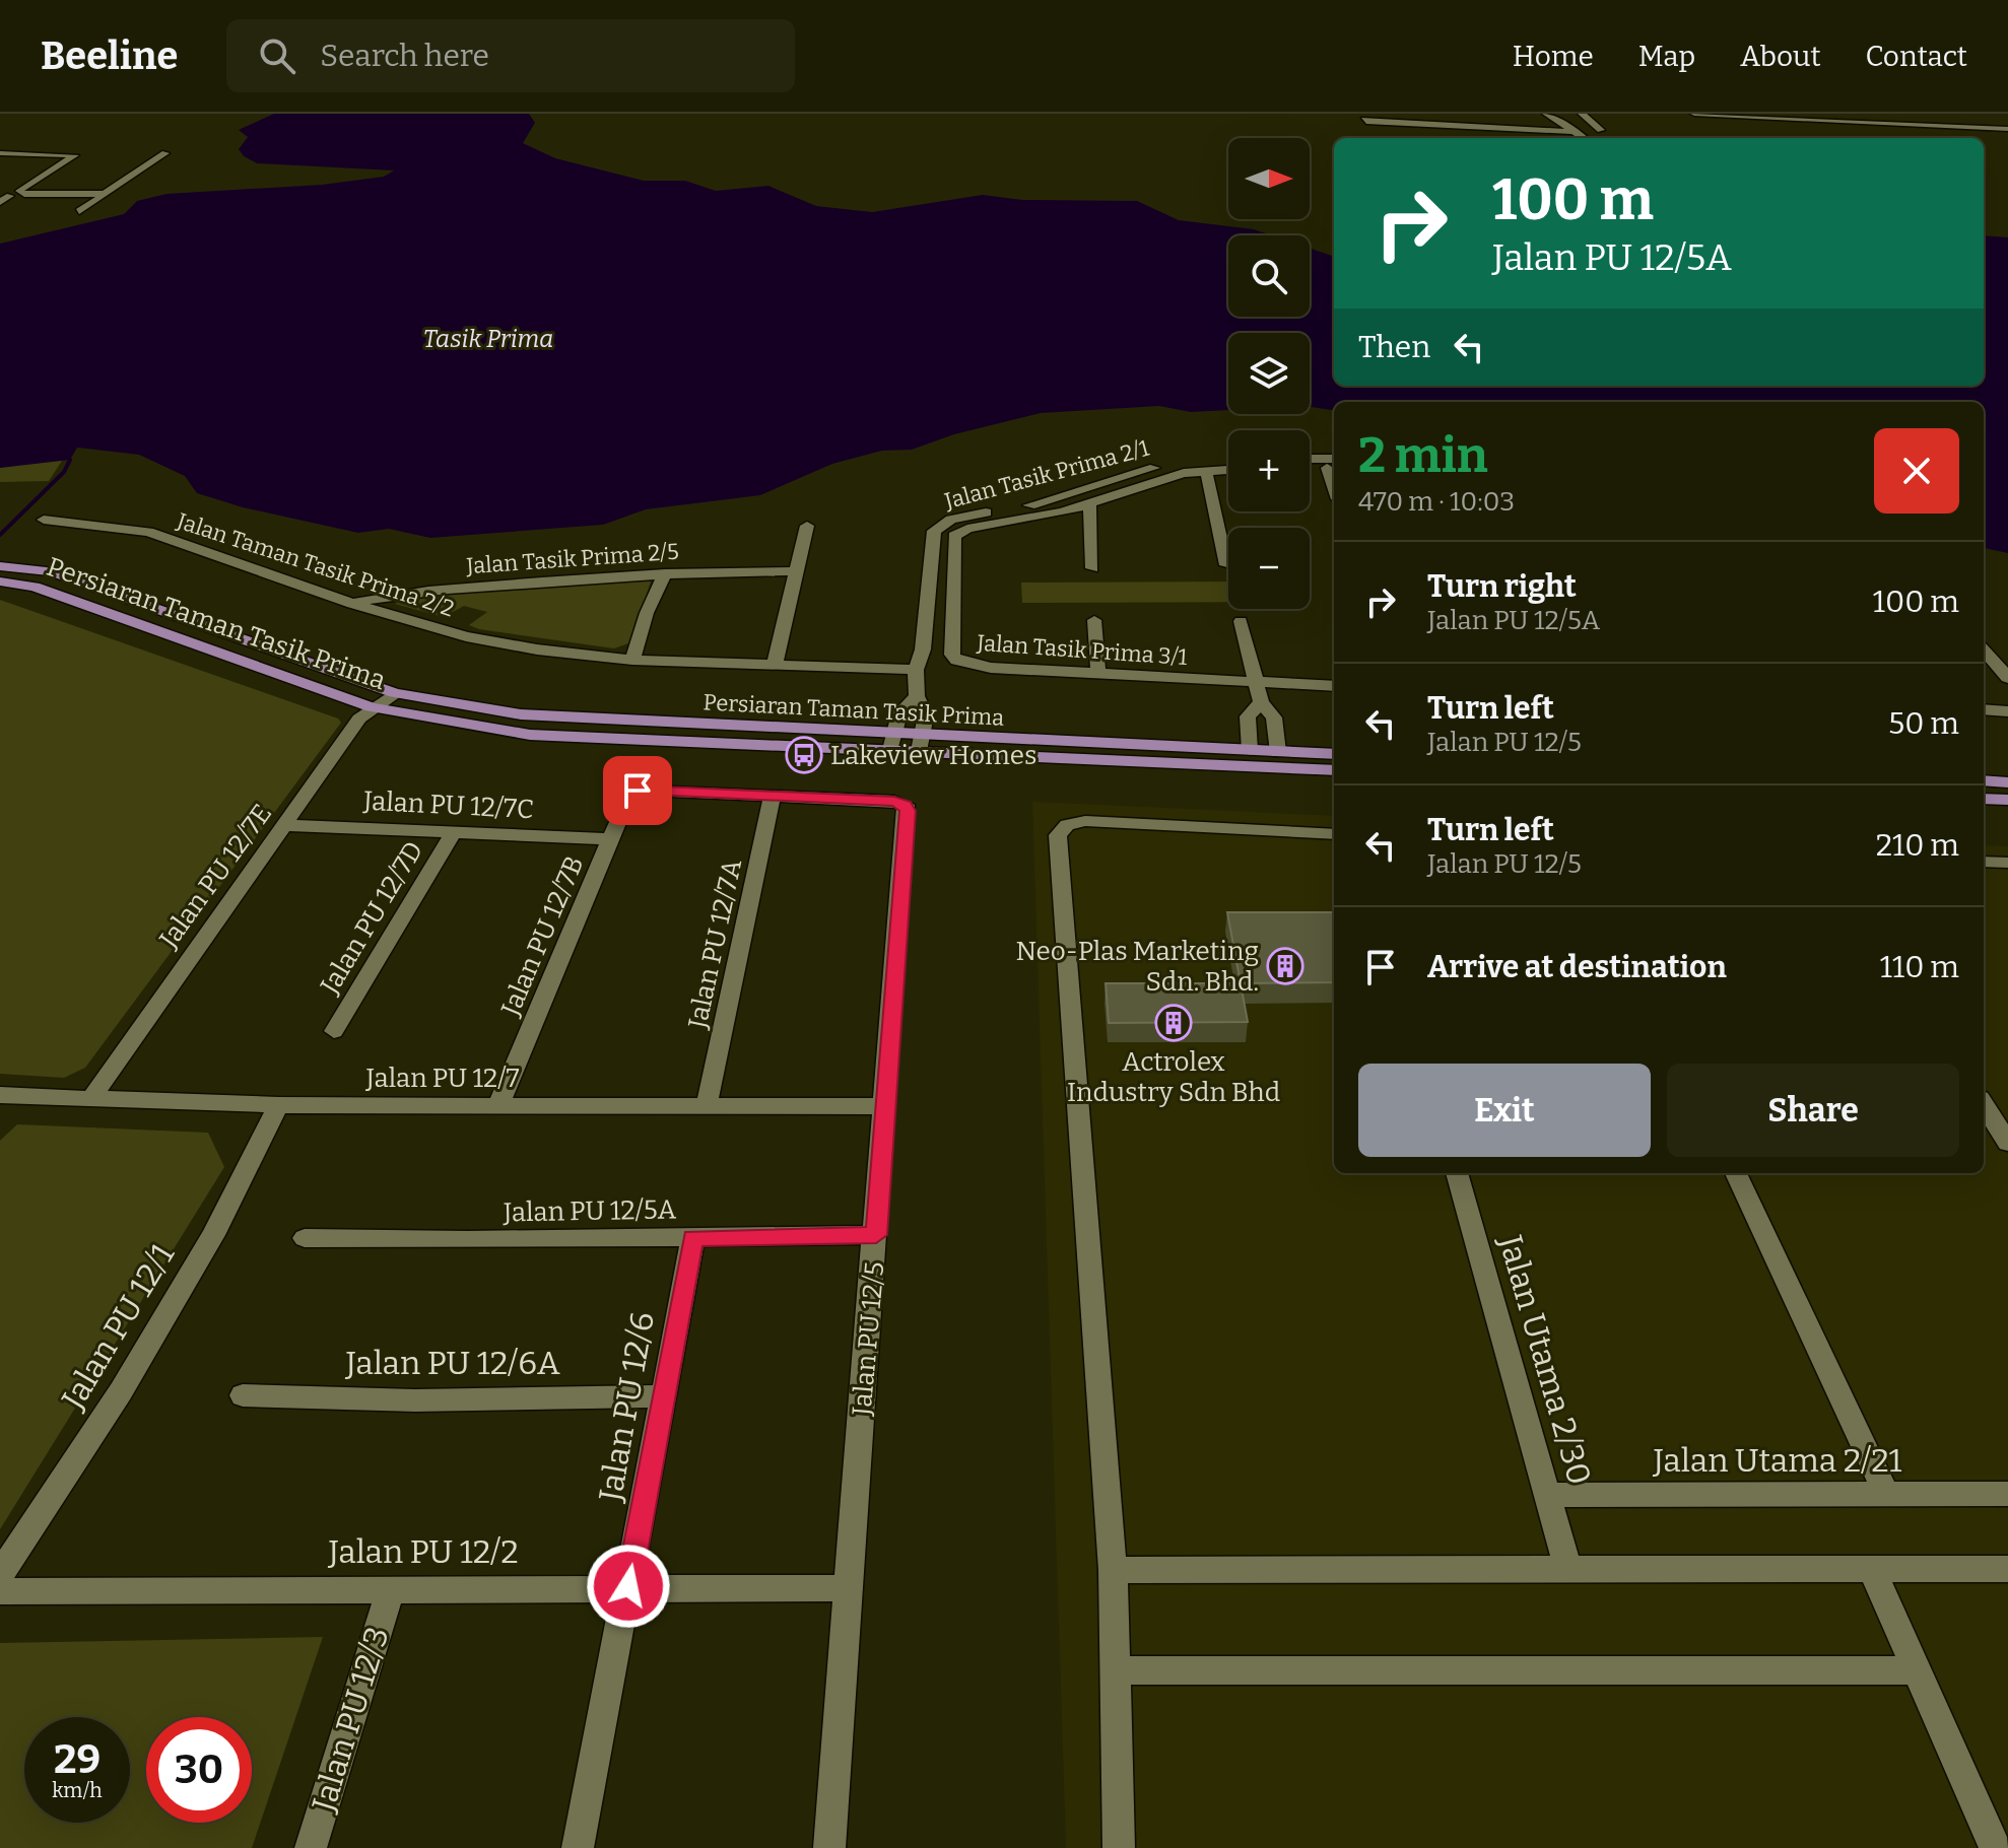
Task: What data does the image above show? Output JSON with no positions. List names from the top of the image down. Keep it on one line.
{"streets":{"main road":["Persiaran Taman Tasik Prima"],"street":["Jalan Tasik Prima 2/1","Jalan Tasik Prima 2/5","Jalan Taman Tasik Prima 2/2","Jalan Tasik Prima 3/1","Jalan PU 12/7C","Jalan PU 12/7E","Jalan PU 12/7D","Jalan PU 12/7B","Jalan PU 12/7A","Jalan PU 12/7","Jalan PU 12/5A","Jalan PU 12/1","Jalan PU 12/5","Jalan Utama 2/30","Jalan PU 12/6A","Jalan PU 12/6","Jalan Utama 2/21","Jalan PU 12/2","Jalan PU 12/3"]},"crossings":[["Jalan Tasik Prima 2/1","Jalan Taman Tasik Prima 2/2"],["Jalan Tasik Prima 2/1","Persiaran Taman Tasik Prima"],["Jalan Tasik Prima 2/5","Jalan Taman Tasik Prima 2/2"],["Persiaran Taman Tasik Prima","Jalan PU 12/7E"],["Jalan PU 12/7C","Jalan PU 12/7E"],["Jalan PU 12/7C","Jalan PU 12/7D"],["Jalan PU 12/7C","Jalan PU 12/7B"],["Jalan PU 12/7E","Jalan PU 12/7"],["Jalan PU 12/7B","Jalan PU 12/7"],["Jalan PU 12/7B","Jalan PU 12/5"],["Jalan PU 12/7A","Jalan PU 12/7"],["Jalan PU 12/7A","Jalan PU 12/5"],["Jalan PU 12/7","Jalan PU 12/1"],["Jalan PU 12/7","Jalan PU 12/5"],["Jalan PU 12/5A","Jalan PU 12/5"],["Jalan PU 12/5A","Jalan PU 12/6"],["Jalan PU 12/5","Jalan PU 12/2"],["Jalan Utama 2/30","Jalan Utama 2/21"],["Jalan PU 12/6A","Jalan PU 12/6"],["Jalan PU 12/6","Jalan PU 12/2"],["Jalan PU 12/2","Jalan PU 12/3"]],"water":["Tasik Prima"],"places":{"bus stop":["Lakeview Homes"],"building":["Neo-Plas Marketing Sdn. Bhd.","Actrolex Industry Sdn Bhd"]},"north":"right","page":{"header":"Beeline","search":"Search here","nav":["Home","Map","About","Contact"],"map_buttons":["+","−"],"turn":["100 m","Jalan PU 12/5A"],"then":"Then","heading":["2 min","470 m · 10:03"],"list":[{"name":"Turn right","note":"Jalan PU 12/5A","value":"100 m"},{"name":"Turn left","note":"Jalan PU 12/5","value":"50 m"},{"name":"Turn left","note":"Jalan PU 12/5","value":"210 m"},{"name":"Arrive at destination","value":"110 m"}],"buttons":["Exit","Share"],"speed":"29 km/h","limit":"30"}}
